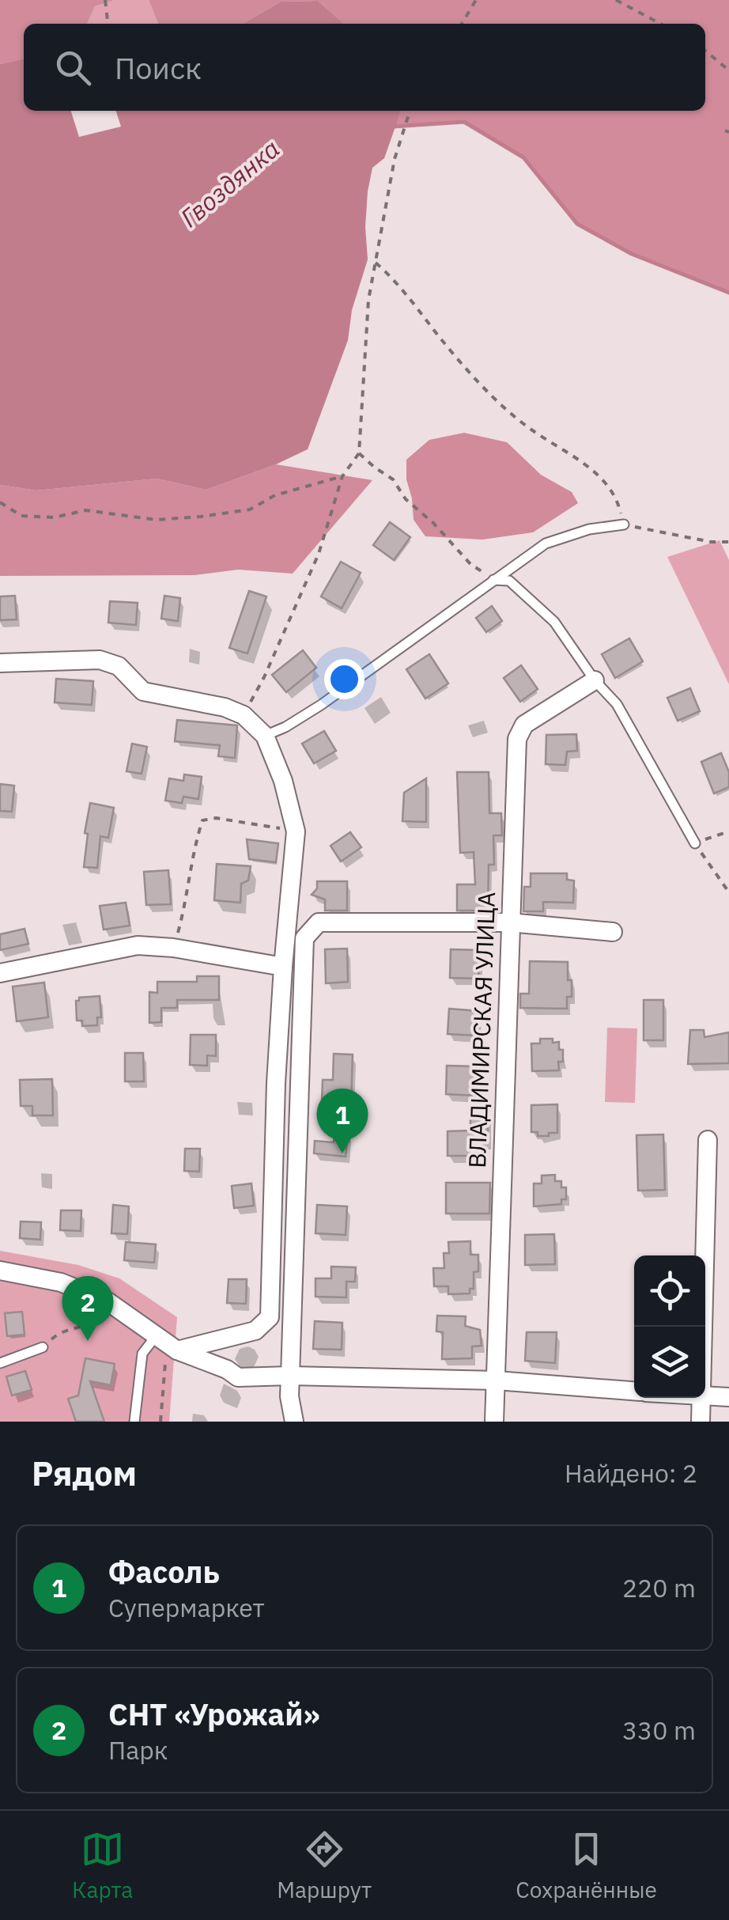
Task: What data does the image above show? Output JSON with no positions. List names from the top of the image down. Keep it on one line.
{"streets":{"street":["ВЛАДИМИРСКАЯ УЛИЦА"]},"water":["Гвоздянка"],"page":{"search":"Поиск","pins":["1","2"],"heading":["Рядом","Найдено: 2"],"list":[{"mark":"1","name":"Фасоль","note":"Супермаркет","value":"220 m"},{"mark":"2","name":"СНТ «Урожай»","note":"Парк","value":"330 m"}],"nav":["Карта","Маршрут","Сохранённые"]}}
